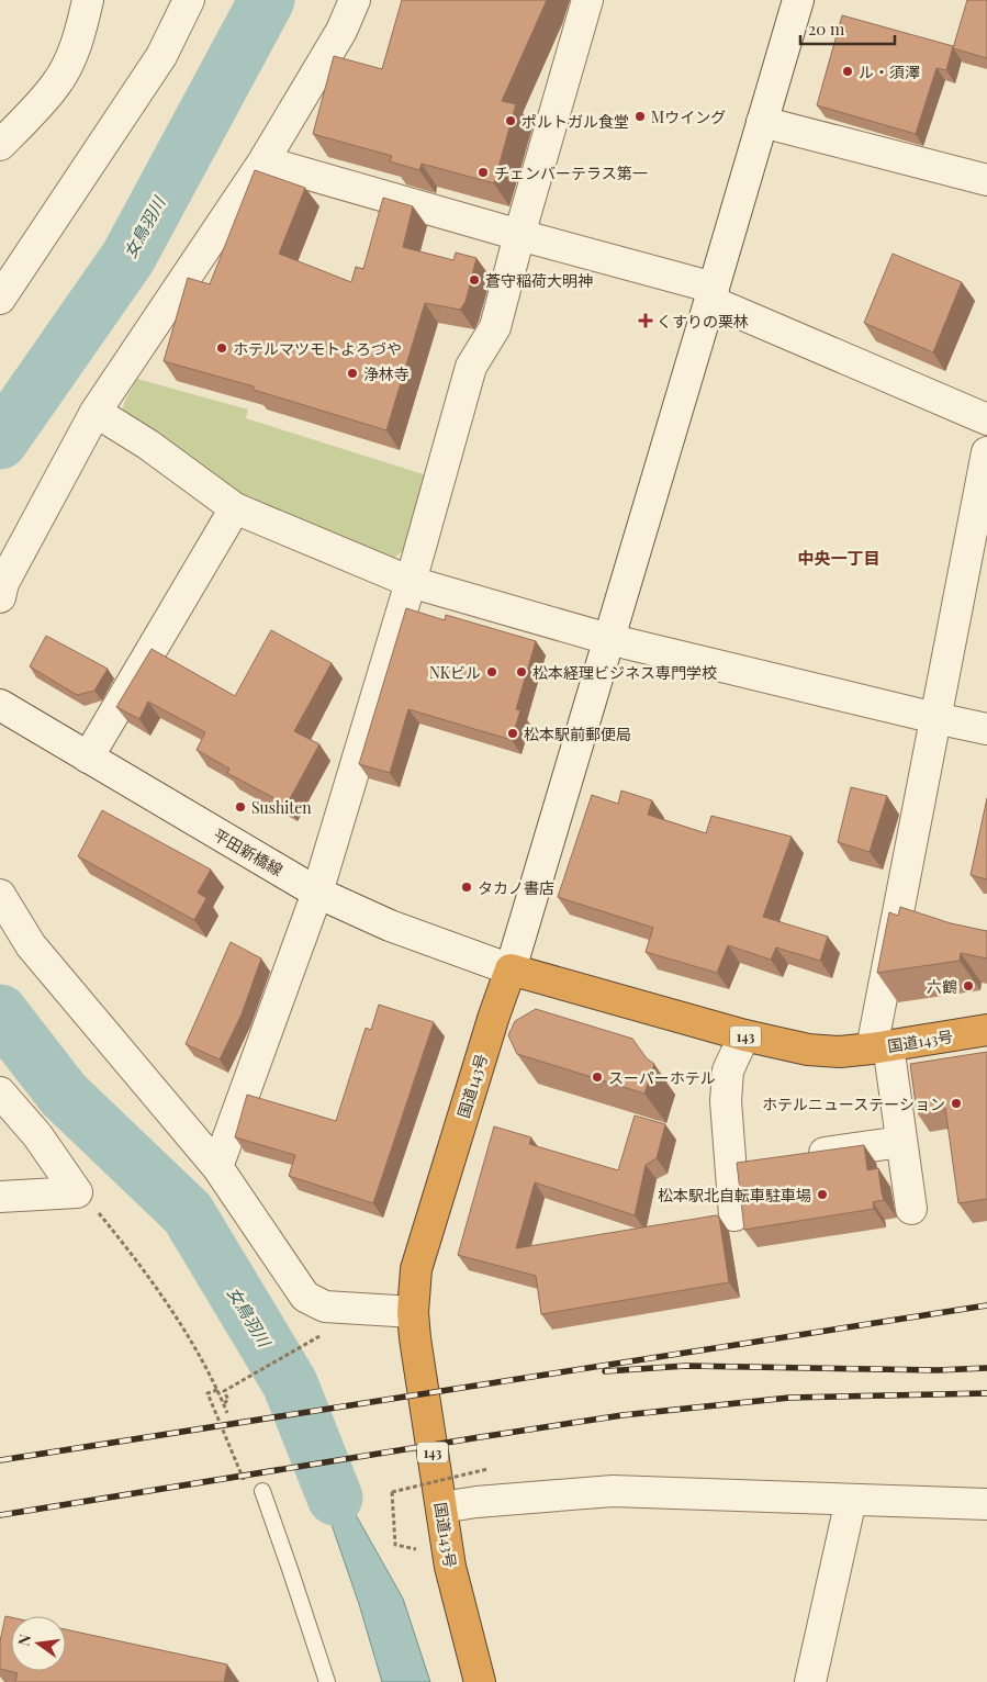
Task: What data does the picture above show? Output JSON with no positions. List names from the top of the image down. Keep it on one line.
{"streets":{"highway":["143","国道143号"],"street":["平田新橋線"]},"crossings":[["平田新橋線","国道143号"]],"districts":["中央一丁目"],"water":["女鳥羽川"],"places":{"other":["ル・須澤","Mウイング","ポルトガル食堂","チェンバーテラス第一","蒼守稲荷大明神","ホテルマツモトよろづや","浄林寺","NKビル","松本経理ビジネス専門学校","松本駅前郵便局","Sushiten","タカノ書店","六鶴","スーパーホテル","ホテルニューステーション","松本駅北自転車駐車場"],"health":["くすりの栗林"]},"scale_bar":"20 m","north":"left"}
